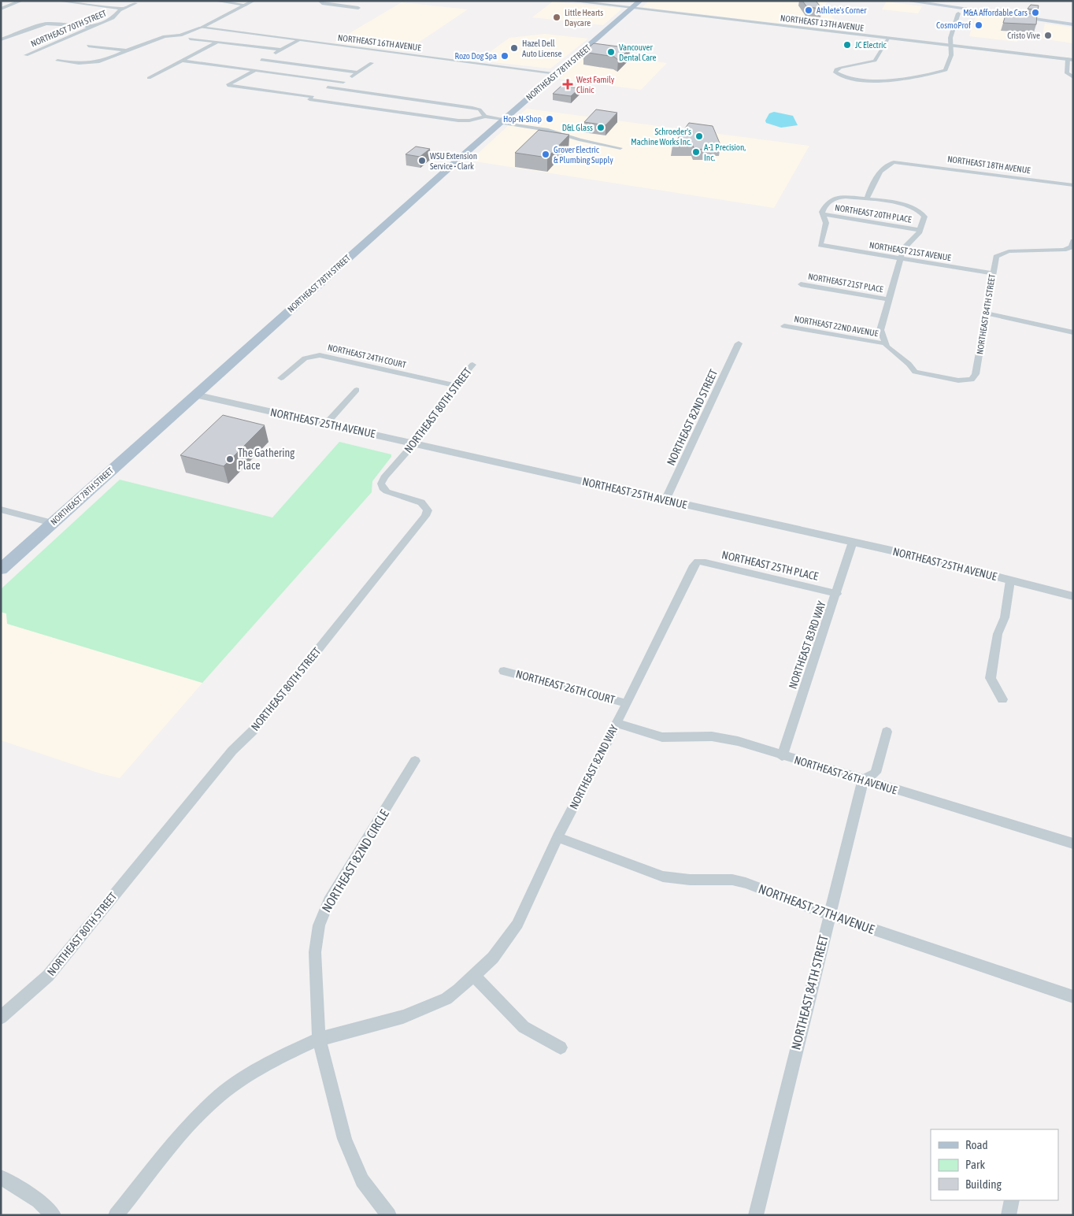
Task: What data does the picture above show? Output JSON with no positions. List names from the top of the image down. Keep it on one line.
{"streets":{"main road":["NORTHEAST 78TH STREET"],"street":["NORTHEAST 13TH AVENUE","NORTHEAST 70TH STREET","NORTHEAST 16TH AVENUE","NORTHEAST 18TH AVENUE","NORTHEAST 20TH PLACE","NORTHEAST 21ST AVENUE","NORTHEAST 21ST PLACE","NORTHEAST 84TH STREET","NORTHEAST 22ND AVENUE","NORTHEAST 24TH COURT","NORTHEAST 80TH STREET","NORTHEAST 82ND STREET","NORTHEAST 25TH AVENUE","NORTHEAST 25TH PLACE","NORTHEAST 83RD WAY","NORTHEAST 26TH COURT","NORTHEAST 82ND WAY","NORTHEAST 26TH AVENUE","NORTHEAST 82ND CIRCLE","NORTHEAST 27TH AVENUE"]},"crossings":[["NORTHEAST 13TH AVENUE","NORTHEAST 78TH STREET"],["NORTHEAST 16TH AVENUE","NORTHEAST 78TH STREET"],["NORTHEAST 78TH STREET","NORTHEAST 25TH AVENUE"],["NORTHEAST 20TH PLACE","NORTHEAST 21ST AVENUE"],["NORTHEAST 21ST AVENUE","NORTHEAST 84TH STREET"],["NORTHEAST 84TH STREET","NORTHEAST 22ND AVENUE"],["NORTHEAST 84TH STREET","NORTHEAST 26TH AVENUE"],["NORTHEAST 84TH STREET","NORTHEAST 27TH AVENUE"],["NORTHEAST 24TH COURT","NORTHEAST 80TH STREET"],["NORTHEAST 80TH STREET","NORTHEAST 25TH AVENUE"],["NORTHEAST 82ND STREET","NORTHEAST 25TH AVENUE"],["NORTHEAST 25TH AVENUE","NORTHEAST 83RD WAY"],["NORTHEAST 25TH PLACE","NORTHEAST 83RD WAY"],["NORTHEAST 25TH PLACE","NORTHEAST 82ND WAY"],["NORTHEAST 83RD WAY","NORTHEAST 26TH AVENUE"],["NORTHEAST 26TH COURT","NORTHEAST 82ND WAY"],["NORTHEAST 82ND WAY","NORTHEAST 26TH AVENUE"],["NORTHEAST 82ND WAY","NORTHEAST 82ND CIRCLE"],["NORTHEAST 82ND WAY","NORTHEAST 27TH AVENUE"]],"places":{"other":["Athlete's Corner","M&A Affordable Cars","Little Hearts Daycare","CosmoProf","Cristo Vive","JC Electric","Hazel Dell Auto License","Vancouver Dental Care","Rozo Dog Spa","Hop-N-Shop","D&L Glass","Schroeder's Machine Works Inc.","A-1 Precision, Inc.","Grover Electric & Plumbing Supply","WSU Extension Service - Clark","The Gathering Place"],"health":["West Family Clinic"]},"legend":["Road","Park","Building"]}
